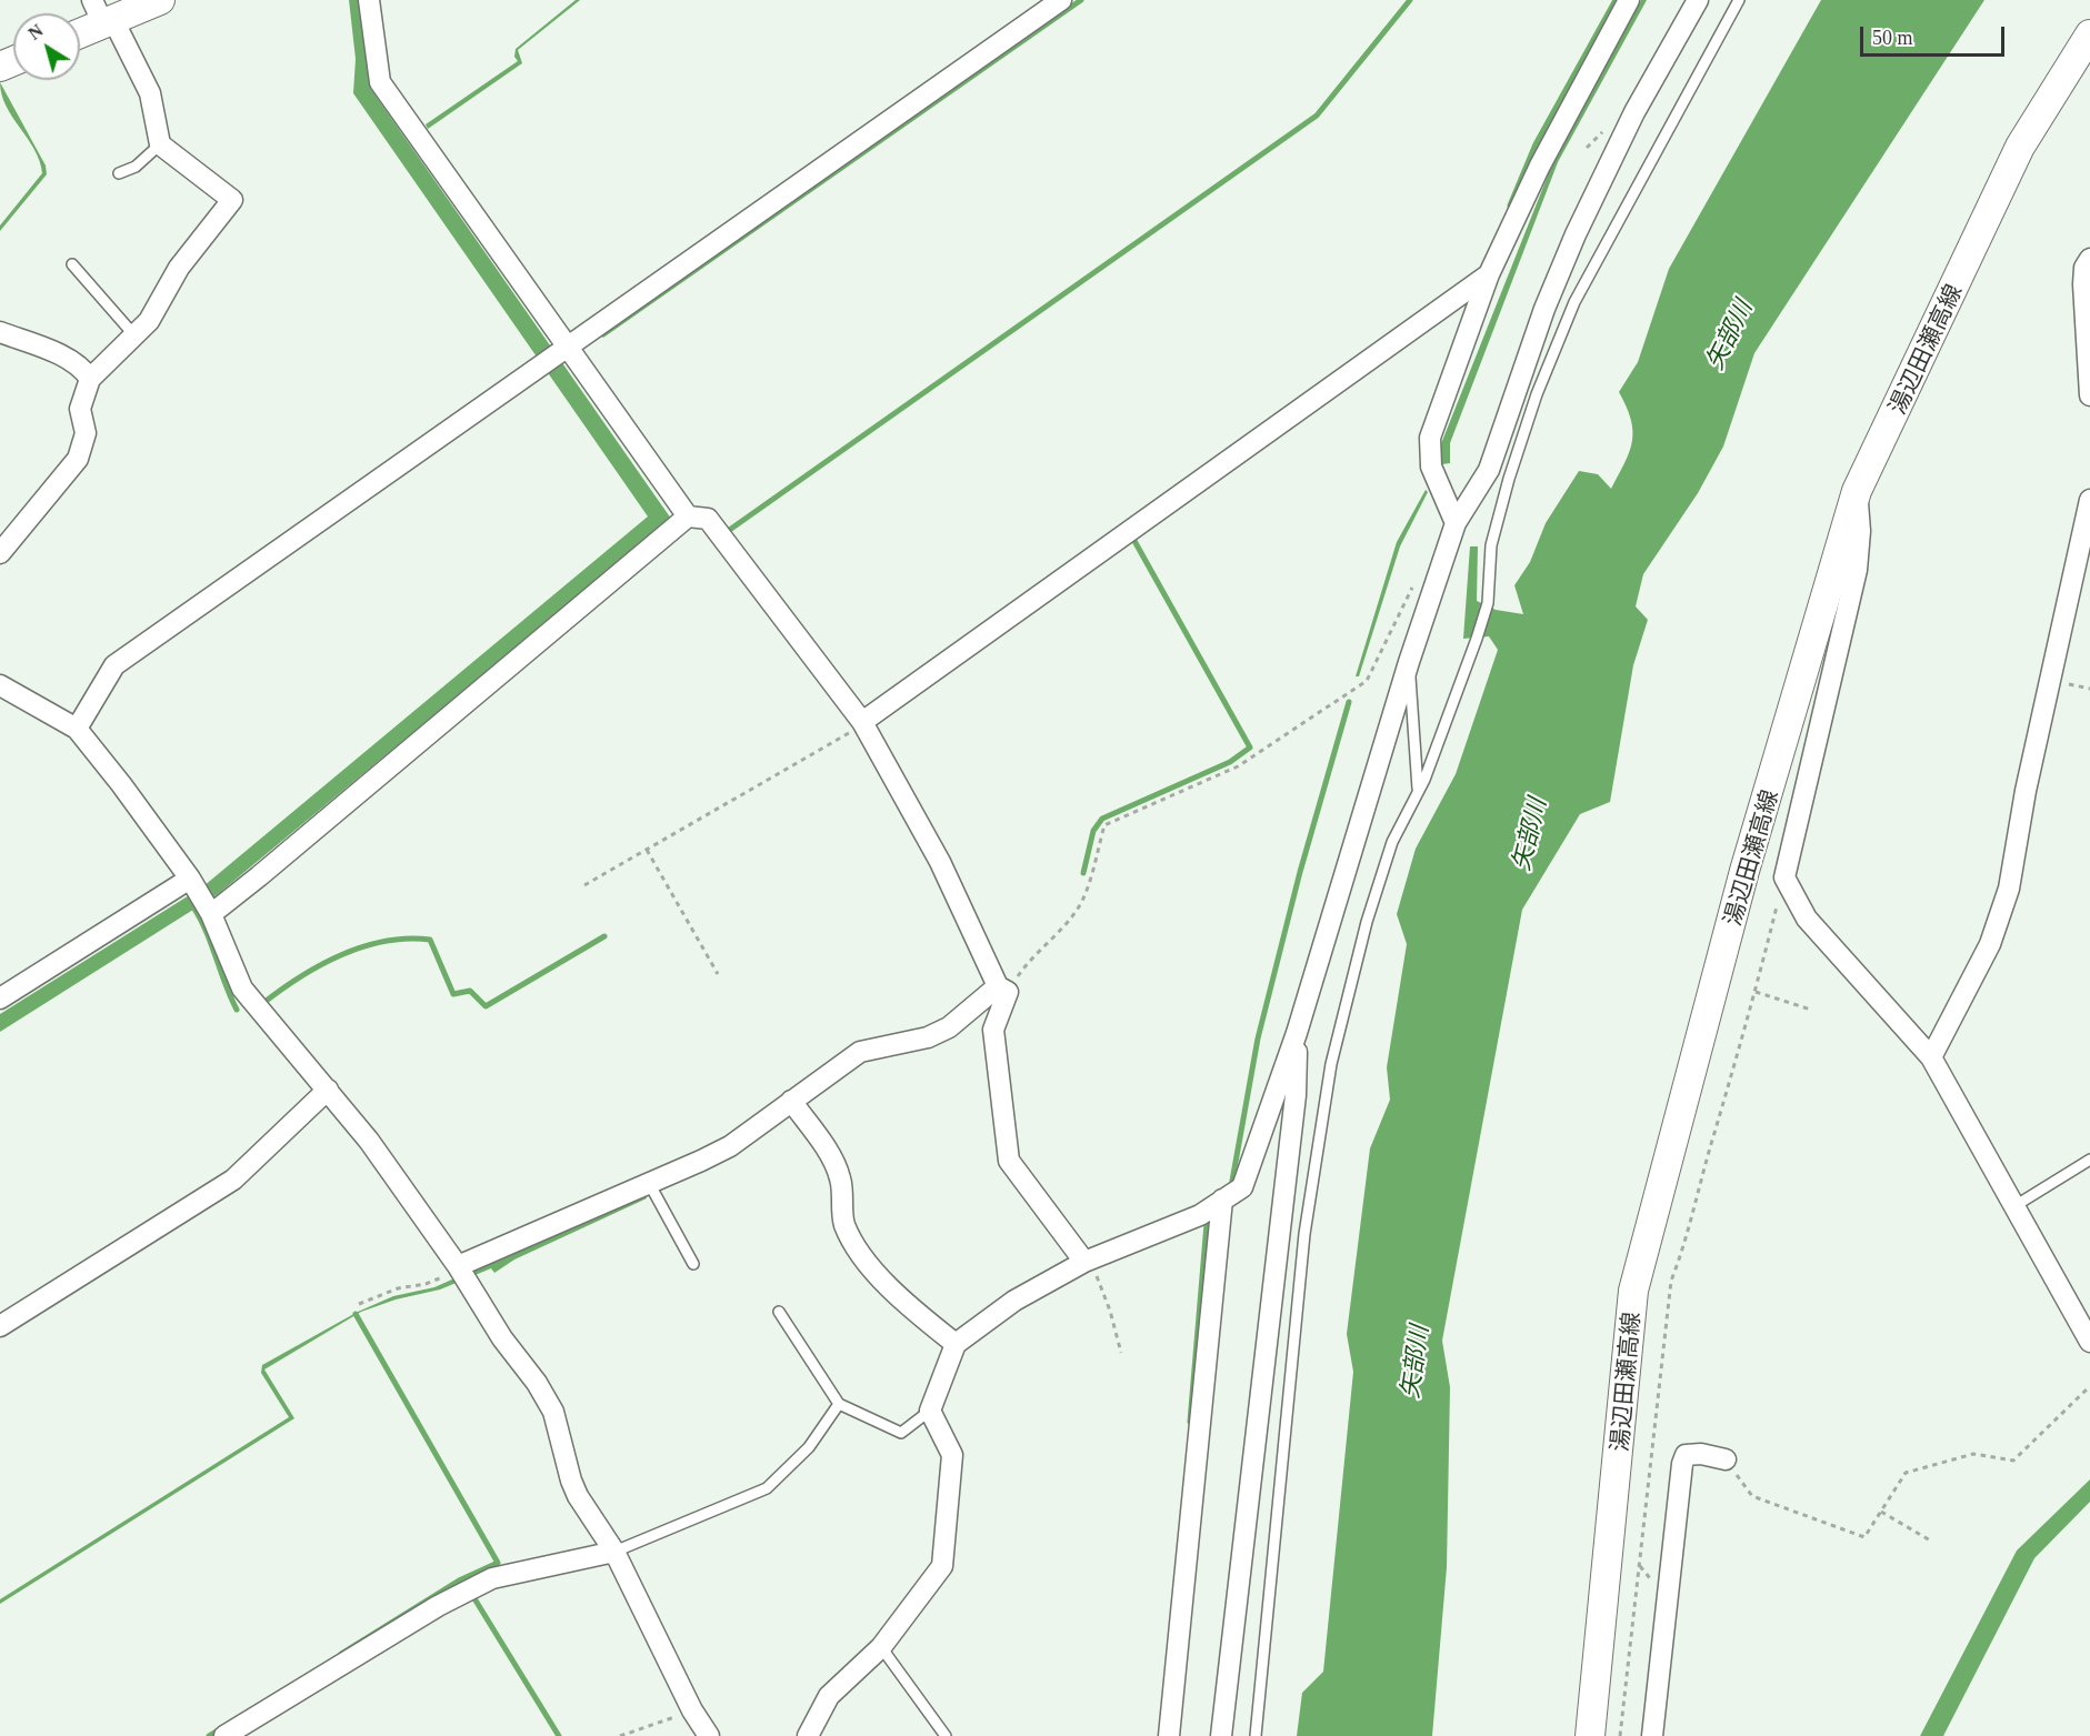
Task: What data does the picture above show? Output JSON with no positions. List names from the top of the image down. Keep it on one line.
{"streets":{"main road":["湯辺田瀬高線"]},"water":["矢部川"],"scale_bar":"50 m","north":"top left"}
